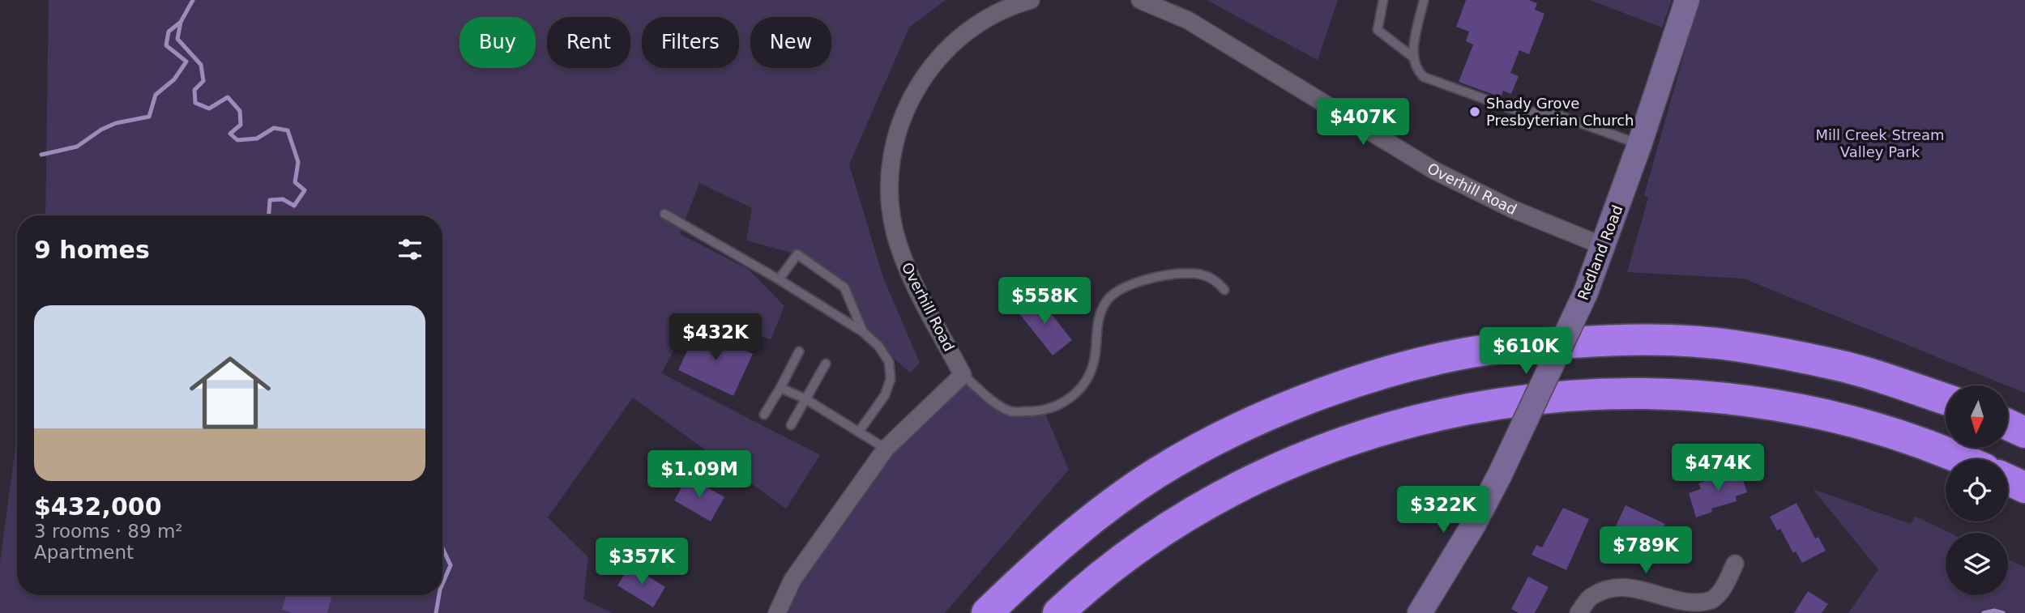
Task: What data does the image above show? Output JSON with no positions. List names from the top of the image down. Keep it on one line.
{"streets":{"main road":["Redland Road"],"street":["Overhill Road"]},"crossings":[["Overhill Road","Redland Road"]],"parks":["Mill Creek Stream Valley Park"],"places":["Shady Grove Presbyterian Church"],"north":"bottom","page":{"chip":["Buy","Rent","Filters","New"],"price":["$407K","$558K","$432K","$610K","$474K","$1.09M","$322K","$789K","$357K"],"heading":"9 homes","list":[{"name":"$432,000","note":"3 rooms · 89 m² · Apartment"}]}}
